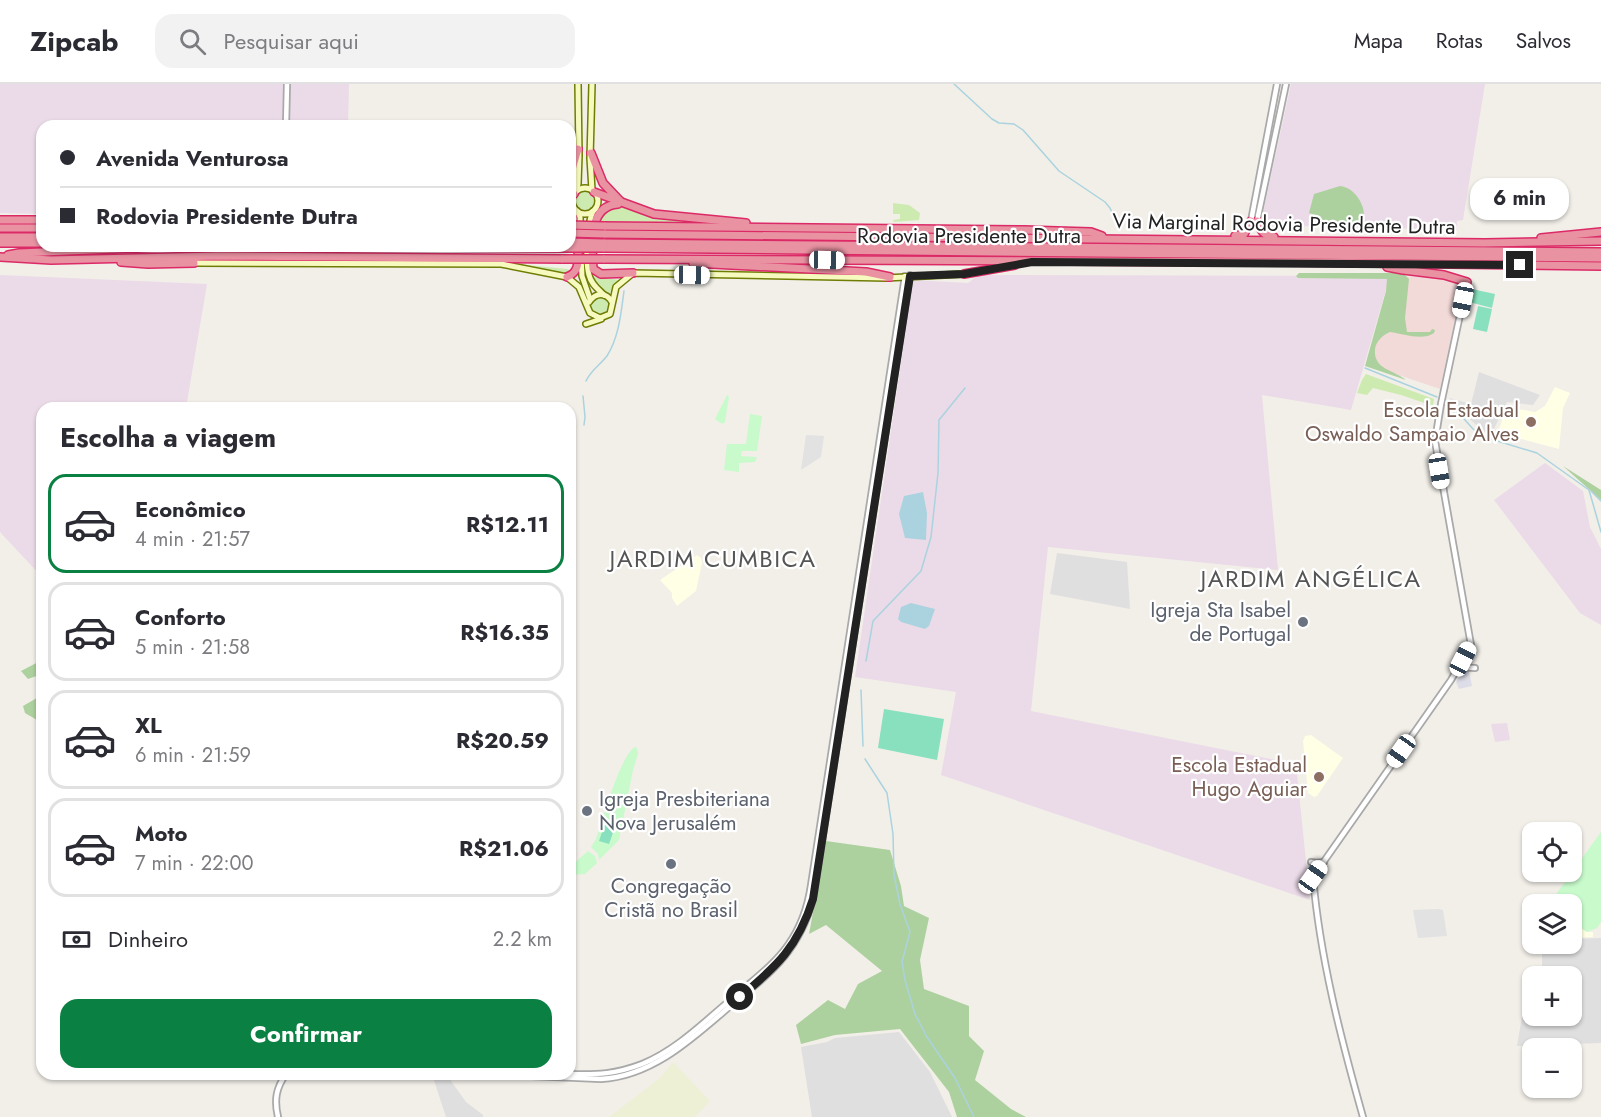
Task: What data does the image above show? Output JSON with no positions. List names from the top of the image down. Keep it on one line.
{"streets":{"highway":["Via Marginal Rodovia Presidente Dutra","Rodovia Presidente Dutra"]},"districts":["JARDIM CUMBICA","JARDIM ANGÉLICA"],"places":["Escola Estadual Oswaldo Sampaio Alves","Igreja Sta Isabel de Portugal","Escola Estadual Hugo Aguiar","Igreja Presbiteriana Nova Jerusalém","Congregação Cristã no Brasil"],"page":{"header":"Zipcab","search":"Pesquisar aqui","nav":["Mapa","Rotas","Salvos"],"banner":["Avenida Venturosa","Rodovia Presidente Dutra"],"bubble":"6 min","heading":"Escolha a viagem","list":[{"name":"Econômico","note":"4 min · 21:57","value":"R$12.11"},{"name":"Conforto","note":"5 min · 21:58","value":"R$16.35"},{"name":"XL","note":"6 min · 21:59","value":"R$20.59"},{"name":"Moto","note":"7 min · 22:00","value":"R$21.06"}],"map_buttons":["+","−"],"pay":["Dinheiro","2.2 km"],"buttons":"Confirmar"}}
